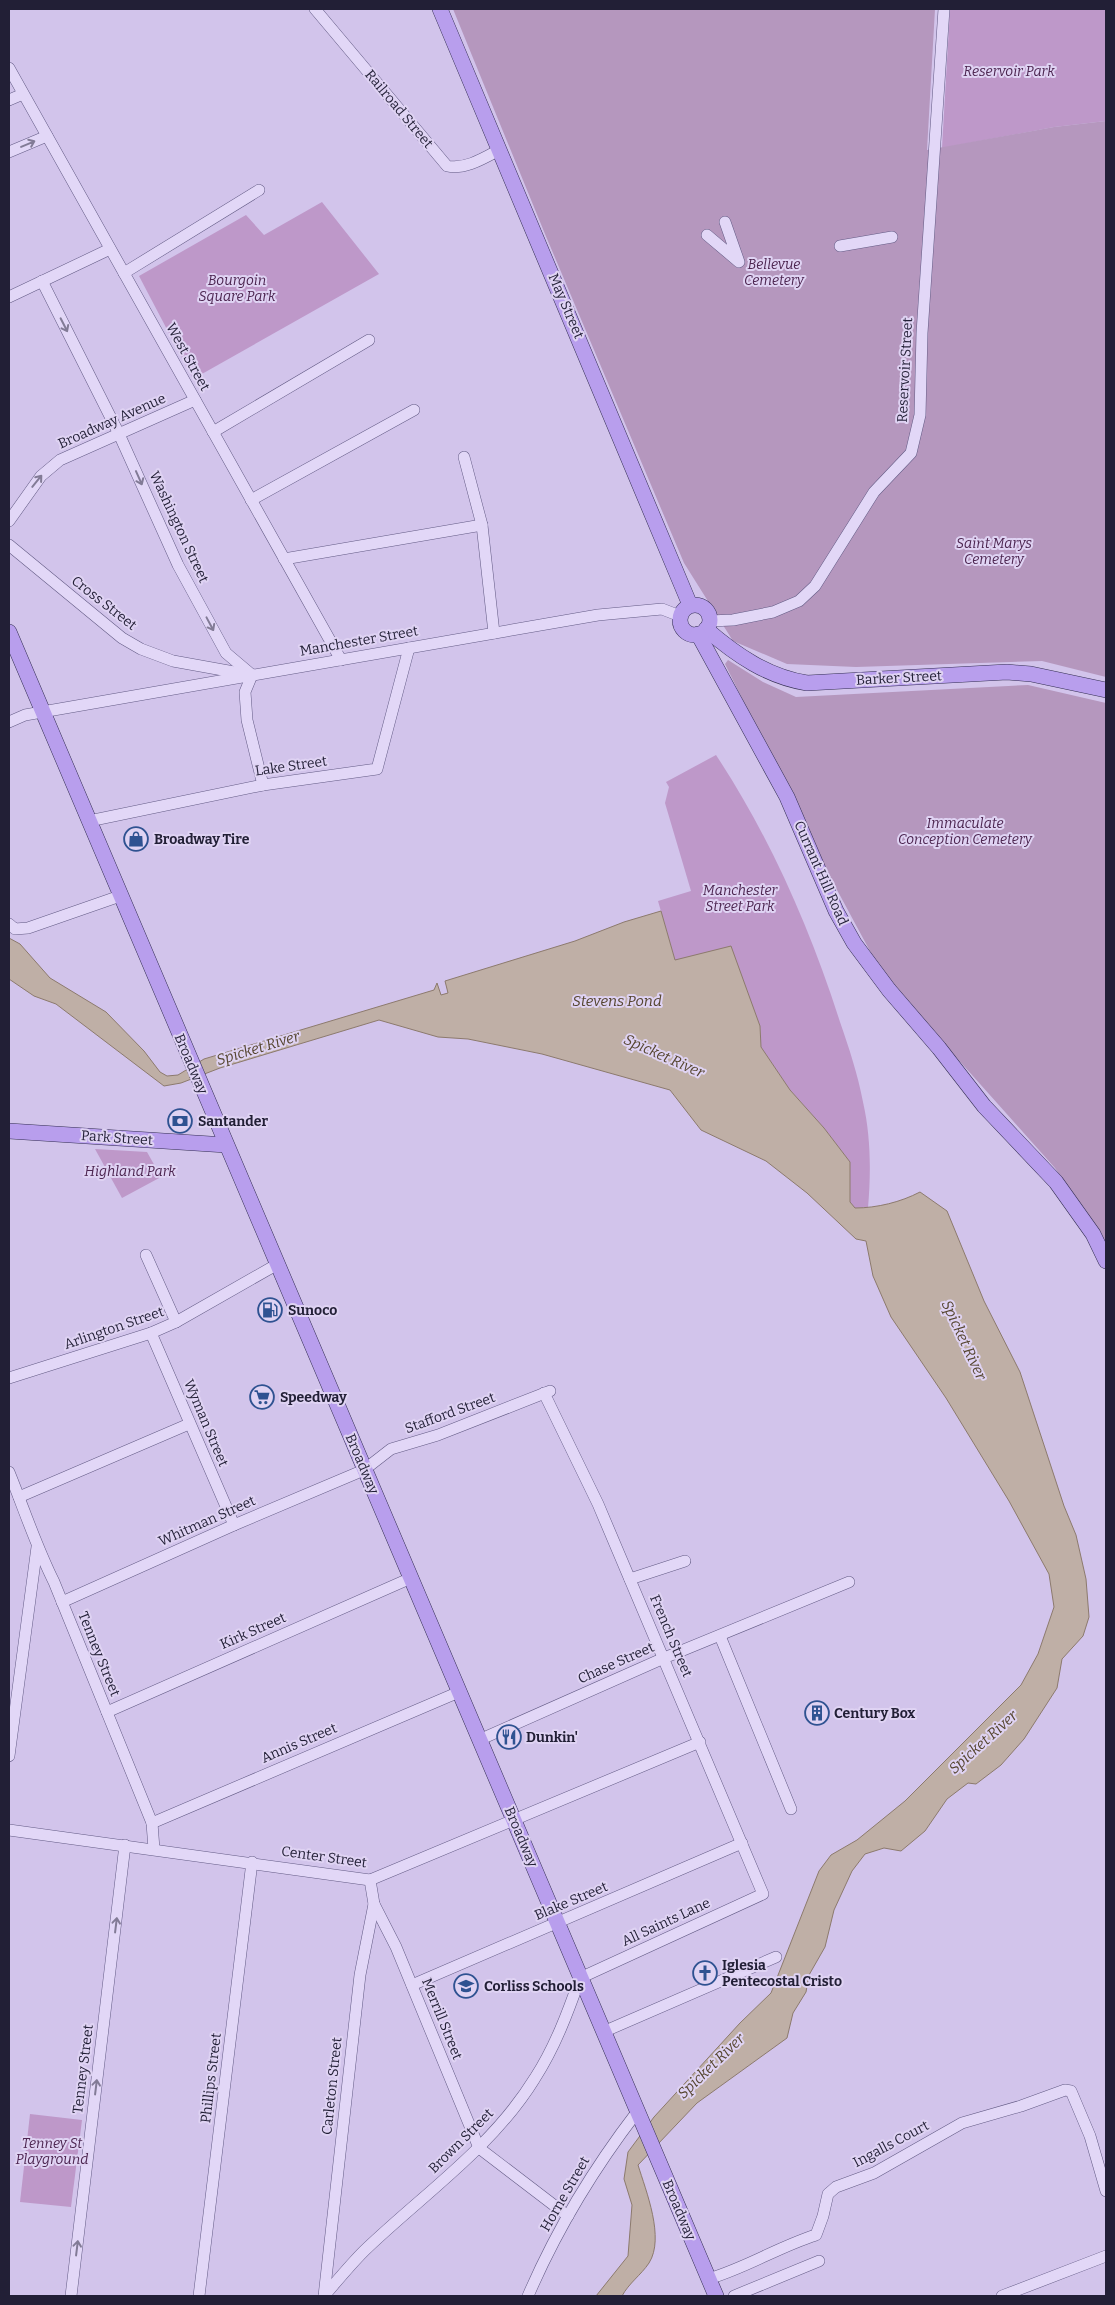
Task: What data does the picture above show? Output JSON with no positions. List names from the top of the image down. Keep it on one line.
{"streets":{"main road":["May Street","Barker Street","Currant Hill Road","Broadway","Park Street"],"street":["Railroad Street","West Street","Reservoir Street","Broadway Avenue","Washington Street","Cross Street","Manchester Street","Lake Street","Arlington Street","Stafford Street","Wyman Street","Whitman Street","Kirk Street","French Street","Tenney Street","Chase Street","Annis Street","Center Street","Blake Street","All Saints Lane","Merrill Street","Phillips Street","Carleton Street","Brown Street","Ingalls Court","Horne Street"]},"crossings":[["Railroad Street","May Street"],["May Street","Reservoir Street"],["May Street","Manchester Street"],["May Street","Barker Street"],["May Street","Currant Hill Road"],["West Street","Broadway Avenue"],["West Street","Manchester Street"],["Reservoir Street","Manchester Street"],["Reservoir Street","Barker Street"],["Reservoir Street","Currant Hill Road"],["Broadway Avenue","Washington Street"],["Washington Street","Cross Street"],["Washington Street","Manchester Street"],["Cross Street","Manchester Street"],["Manchester Street","Barker Street"],["Manchester Street","Lake Street"],["Manchester Street","Currant Hill Road"],["Manchester Street","Broadway"],["Barker Street","Currant Hill Road"],["Lake Street","Broadway"],["Broadway","Park Street"],["Broadway","Arlington Street"],["Broadway","Stafford Street"],["Broadway","Whitman Street"],["Broadway","Kirk Street"],["Broadway","Chase Street"],["Broadway","Annis Street"],["Broadway","Center Street"],["Broadway","Blake Street"],["Broadway","All Saints Lane"],["Broadway","Brown Street"],["Broadway","Ingalls Court"],["Broadway","Horne Street"],["Arlington Street","Wyman Street"],["Stafford Street","Whitman Street"],["Stafford Street","French Street"],["Wyman Street","Whitman Street"],["Whitman Street","Tenney Street"],["Kirk Street","Tenney Street"],["French Street","Chase Street"],["French Street","Center Street"],["French Street","Blake Street"],["French Street","All Saints Lane"],["Tenney Street","Annis Street"],["Tenney Street","Center Street"],["Center Street","Phillips Street"],["Center Street","Carleton Street"],["Blake Street","Merrill Street"],["All Saints Lane","Brown Street"],["Merrill Street","Carleton Street"],["Merrill Street","Brown Street"],["Carleton Street","Brown Street"]],"one_way":["Broadway Avenue","Washington Street","Tenney Street"],"water":["Stevens Pond","Spicket River"],"parks":["Reservoir Park","Bellevue Cemetery","Bourgoin Square Park","Saint Marys Cemetery","Immaculate Conception Cemetery","Manchester Street Park","Highland Park","Tenney St Playground"],"places":{"shop":["Broadway Tire"],"bank":["Santander"],"fuel station":["Sunoco"],"supermarket":["Speedway"],"building":["Century Box"],"restaurant":["Dunkin'"],"church":["Iglesia Pentecostal Cristo"],"school or university":["Corliss Schools"]}}
